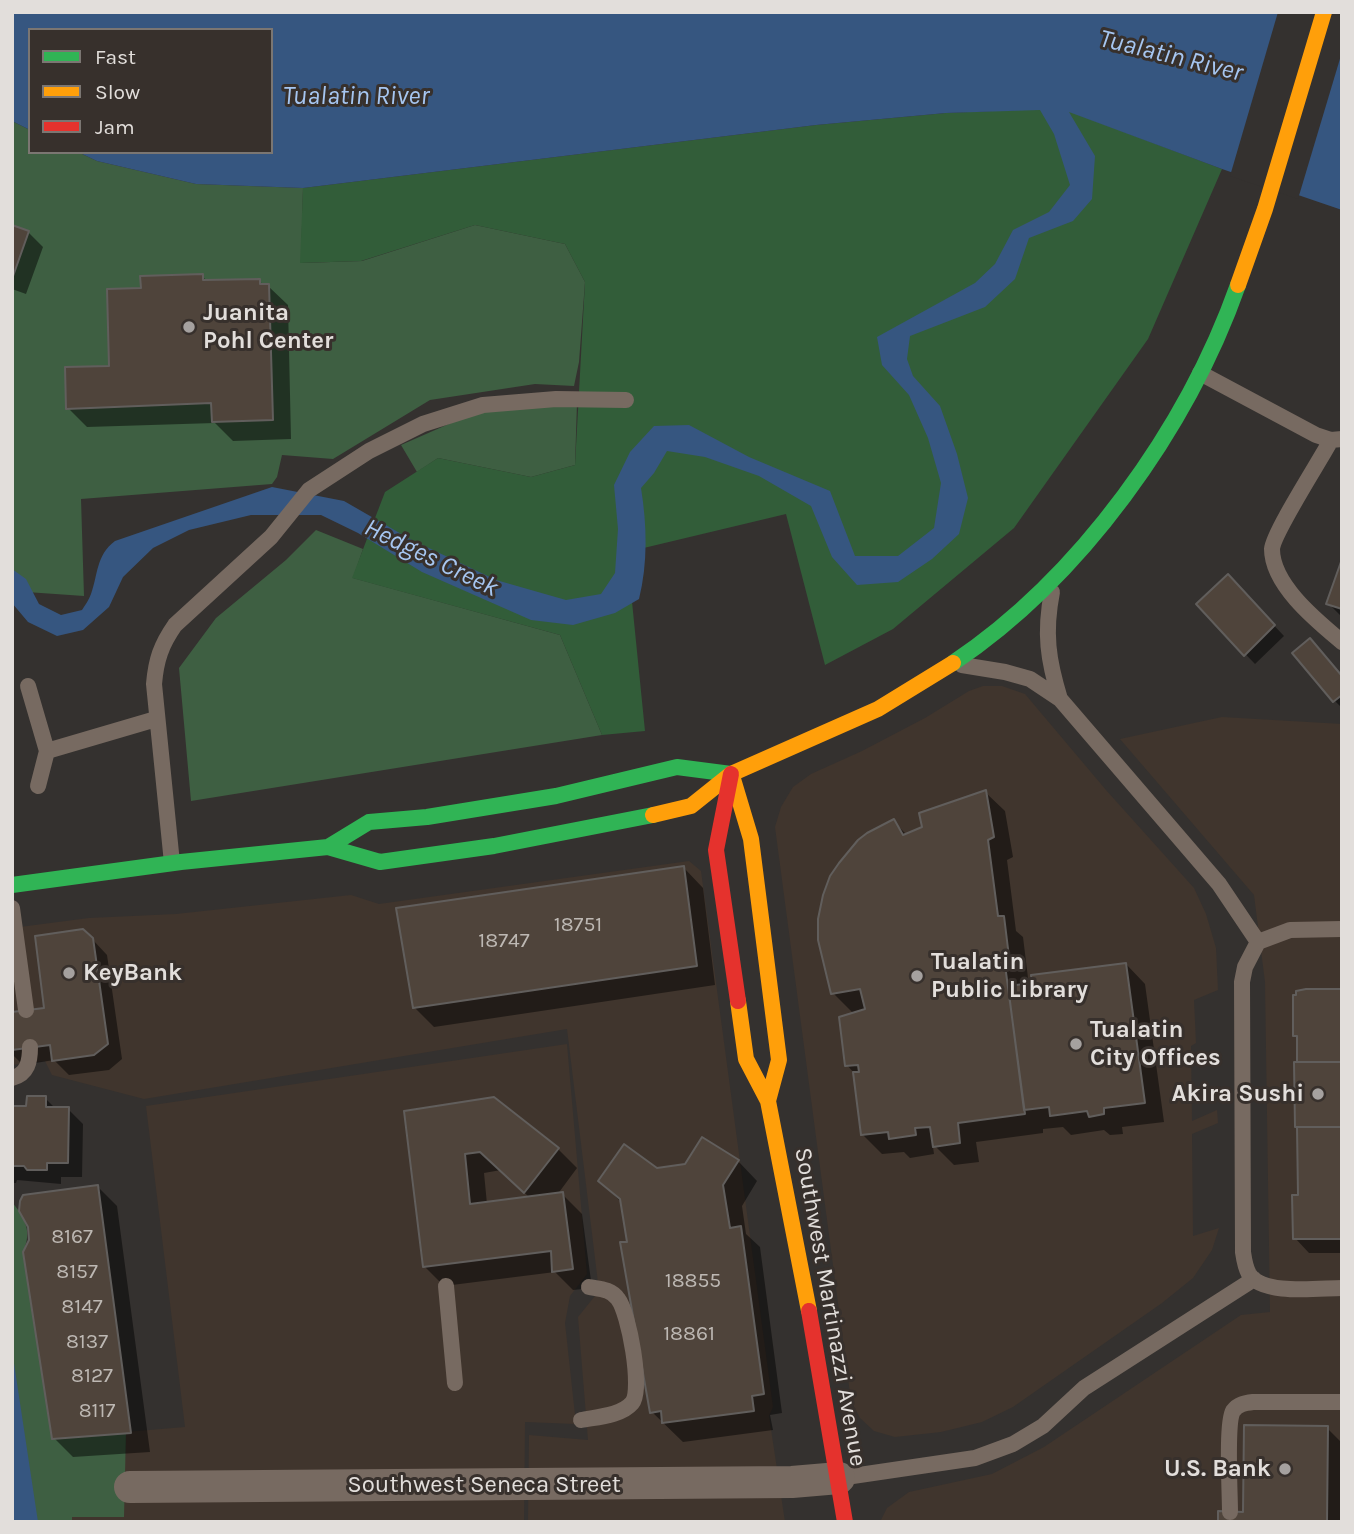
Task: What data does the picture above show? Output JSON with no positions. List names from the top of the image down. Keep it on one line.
{"streets":{"main road":["Southwest Martinazzi Avenue"],"street":["Southwest Seneca Street"]},"crossings":[["Southwest Martinazzi Avenue","Southwest Seneca Street"]],"water":["Tualatin River","Hedges Creek"],"places":["Juanita Pohl Center","KeyBank","Tualatin Public Library","Tualatin City Offices","Akira Sushi","U.S. Bank"],"house_numbers":["18751","18747","8167","8157","18855","8147","18861","8137","8127","8117"],"legend":["Fast","Slow","Jam"]}
